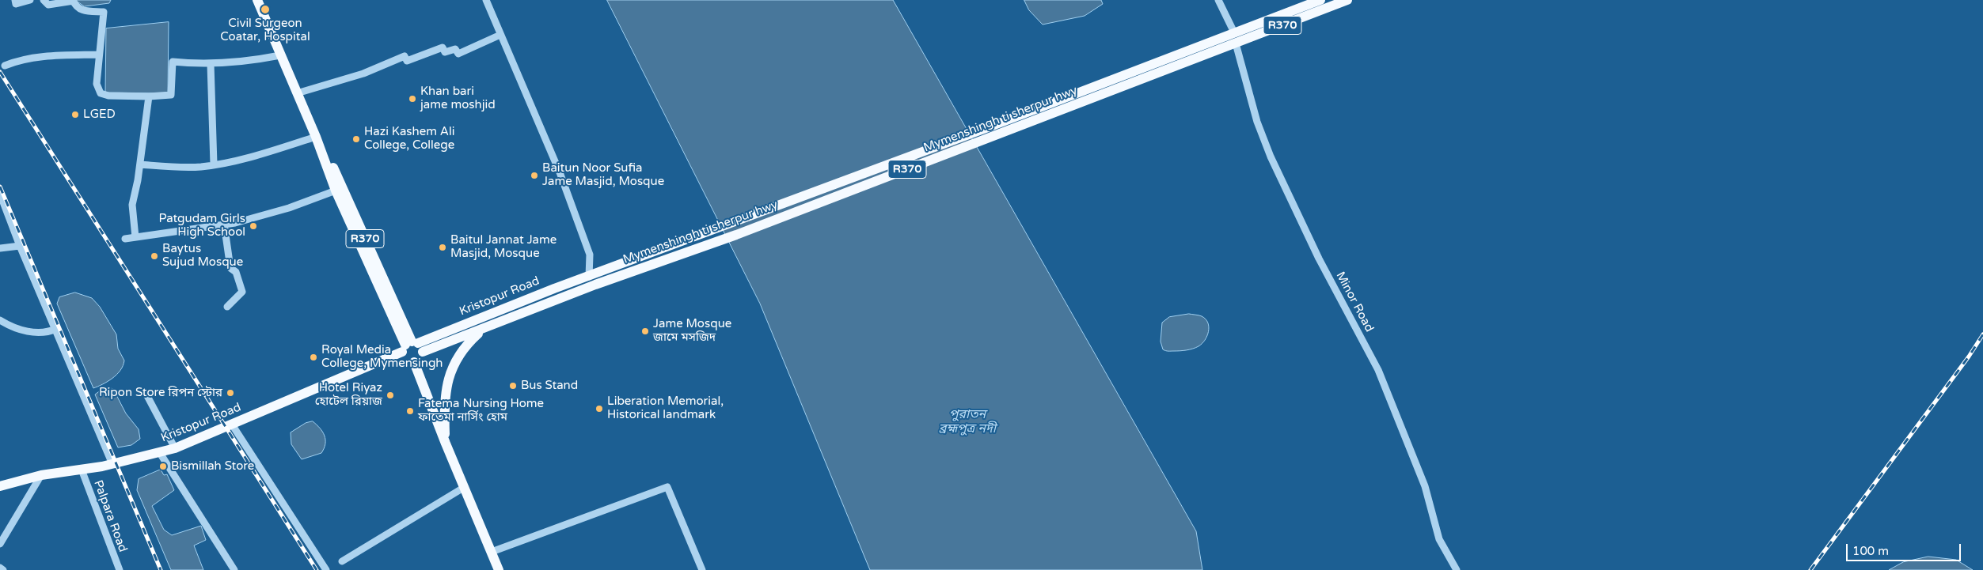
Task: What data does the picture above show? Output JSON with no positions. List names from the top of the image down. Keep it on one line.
{"streets":{"main road":["R370","Mymenshingh ti sherpur hwy","Kristopur Road"],"street":["Minor Road","Palpara Road"]},"crossings":[["R370","Kristopur Road"],["Mymenshingh ti sherpur hwy","Kristopur Road"],["Mymenshingh ti sherpur hwy","Minor Road"],["Kristopur Road","Palpara Road"]],"water":["পুরাতন ব্রহ্মপুত্র নদী"],"places":["Civil Surgeon Coatar, Hospital","Khan bari jame moshjid","LGED","Hazi Kashem Ali College, College","Baitun Noor Sufia Jame Masjid, Mosque","Patgudam Girls High School","Baitul Jannat Jame Masjid, Mosque","Baytus Sujud Mosque","Jame Mosque জামে মসজিদ","Royal Media College, Mymensingh","Bus Stand","Ripon Store রিপন স্টোর","Hotel Riyaz হোটেল রিয়াজ","Liberation Memorial, Historical landmark","Fatema Nursing Home ফাতেমা নার্সিং হোম","Bismillah Store"],"scale_bar":"100 m"}
